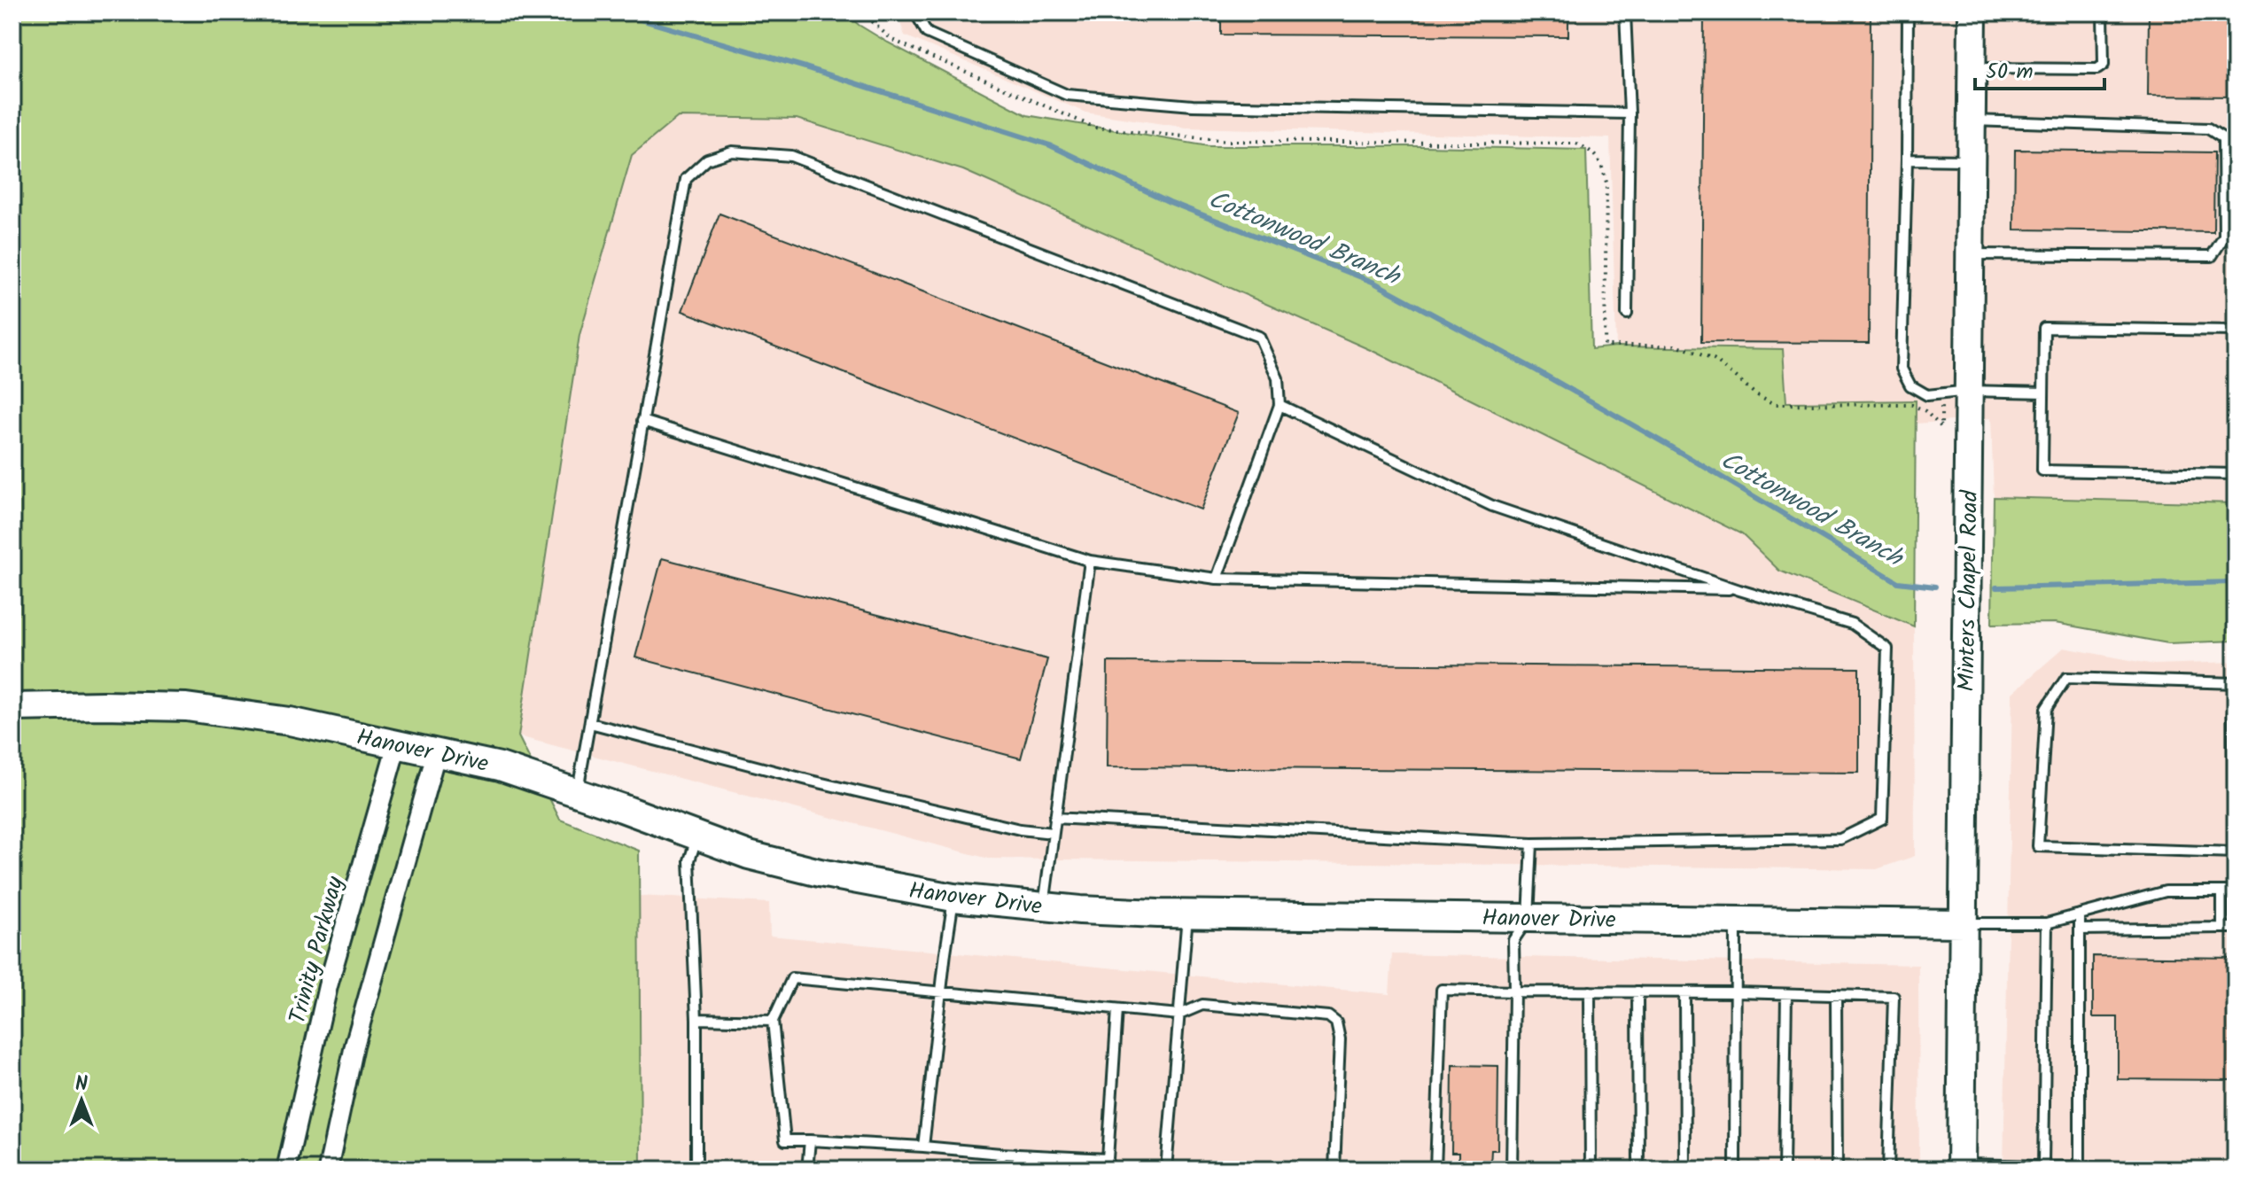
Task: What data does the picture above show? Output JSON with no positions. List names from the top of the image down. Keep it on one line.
{"streets":{"street":["Minters Chapel Road","Hanover Drive","Trinity Parkway"]},"crossings":[["Minters Chapel Road","Hanover Drive"],["Hanover Drive","Trinity Parkway"]],"water":["Cottonwood Branch"],"scale_bar":"50 m","north":"top"}
